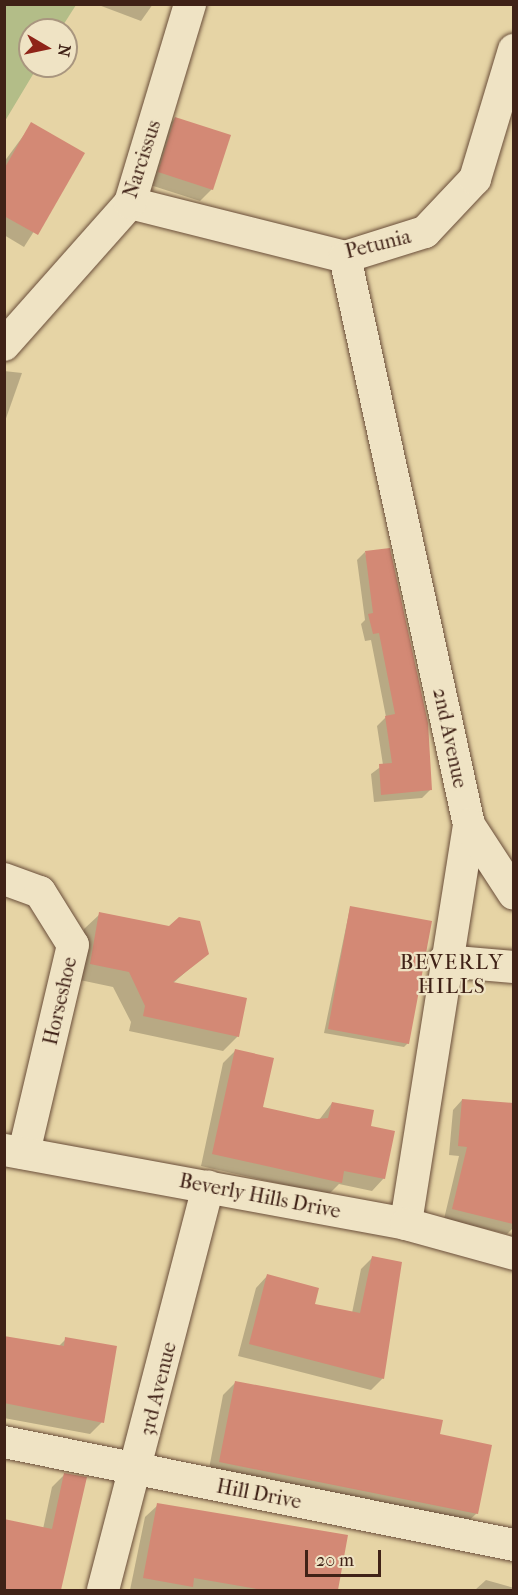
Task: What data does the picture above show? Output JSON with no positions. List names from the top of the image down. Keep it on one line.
{"streets":{"street":["Narcissus","Petunia","2nd Avenue","Horseshoe","Beverly Hills Drive","3rd Avenue","Hill Drive"]},"crossings":[["Narcissus","Petunia"],["Petunia","2nd Avenue"],["2nd Avenue","Beverly Hills Drive"],["Horseshoe","Beverly Hills Drive"],["Beverly Hills Drive","3rd Avenue"],["3rd Avenue","Hill Drive"]],"districts":["BEVERLY HILLS"],"scale_bar":"20 m","north":"right"}
